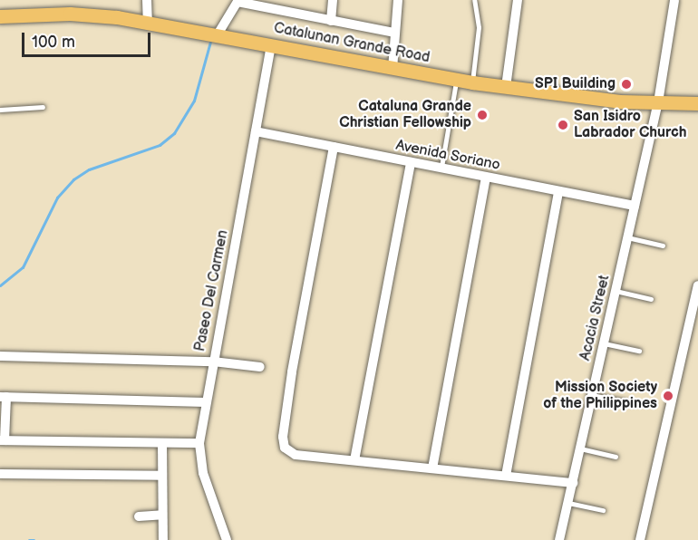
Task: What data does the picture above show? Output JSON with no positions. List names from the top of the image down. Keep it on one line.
{"streets":{"main road":["Catalunan Grande Road"],"street":["Avenida Soriano","Paseo Del Carmen","Acacia Street"]},"crossings":[["Catalunan Grande Road","Paseo Del Carmen"],["Catalunan Grande Road","Acacia Street"],["Avenida Soriano","Paseo Del Carmen"],["Avenida Soriano","Acacia Street"]],"places":["SPI Building","Cataluna Grande Christian Fellowship","San Isidro Labrador Church","Mission Society of the Philippines"],"scale_bar":"100 m"}
